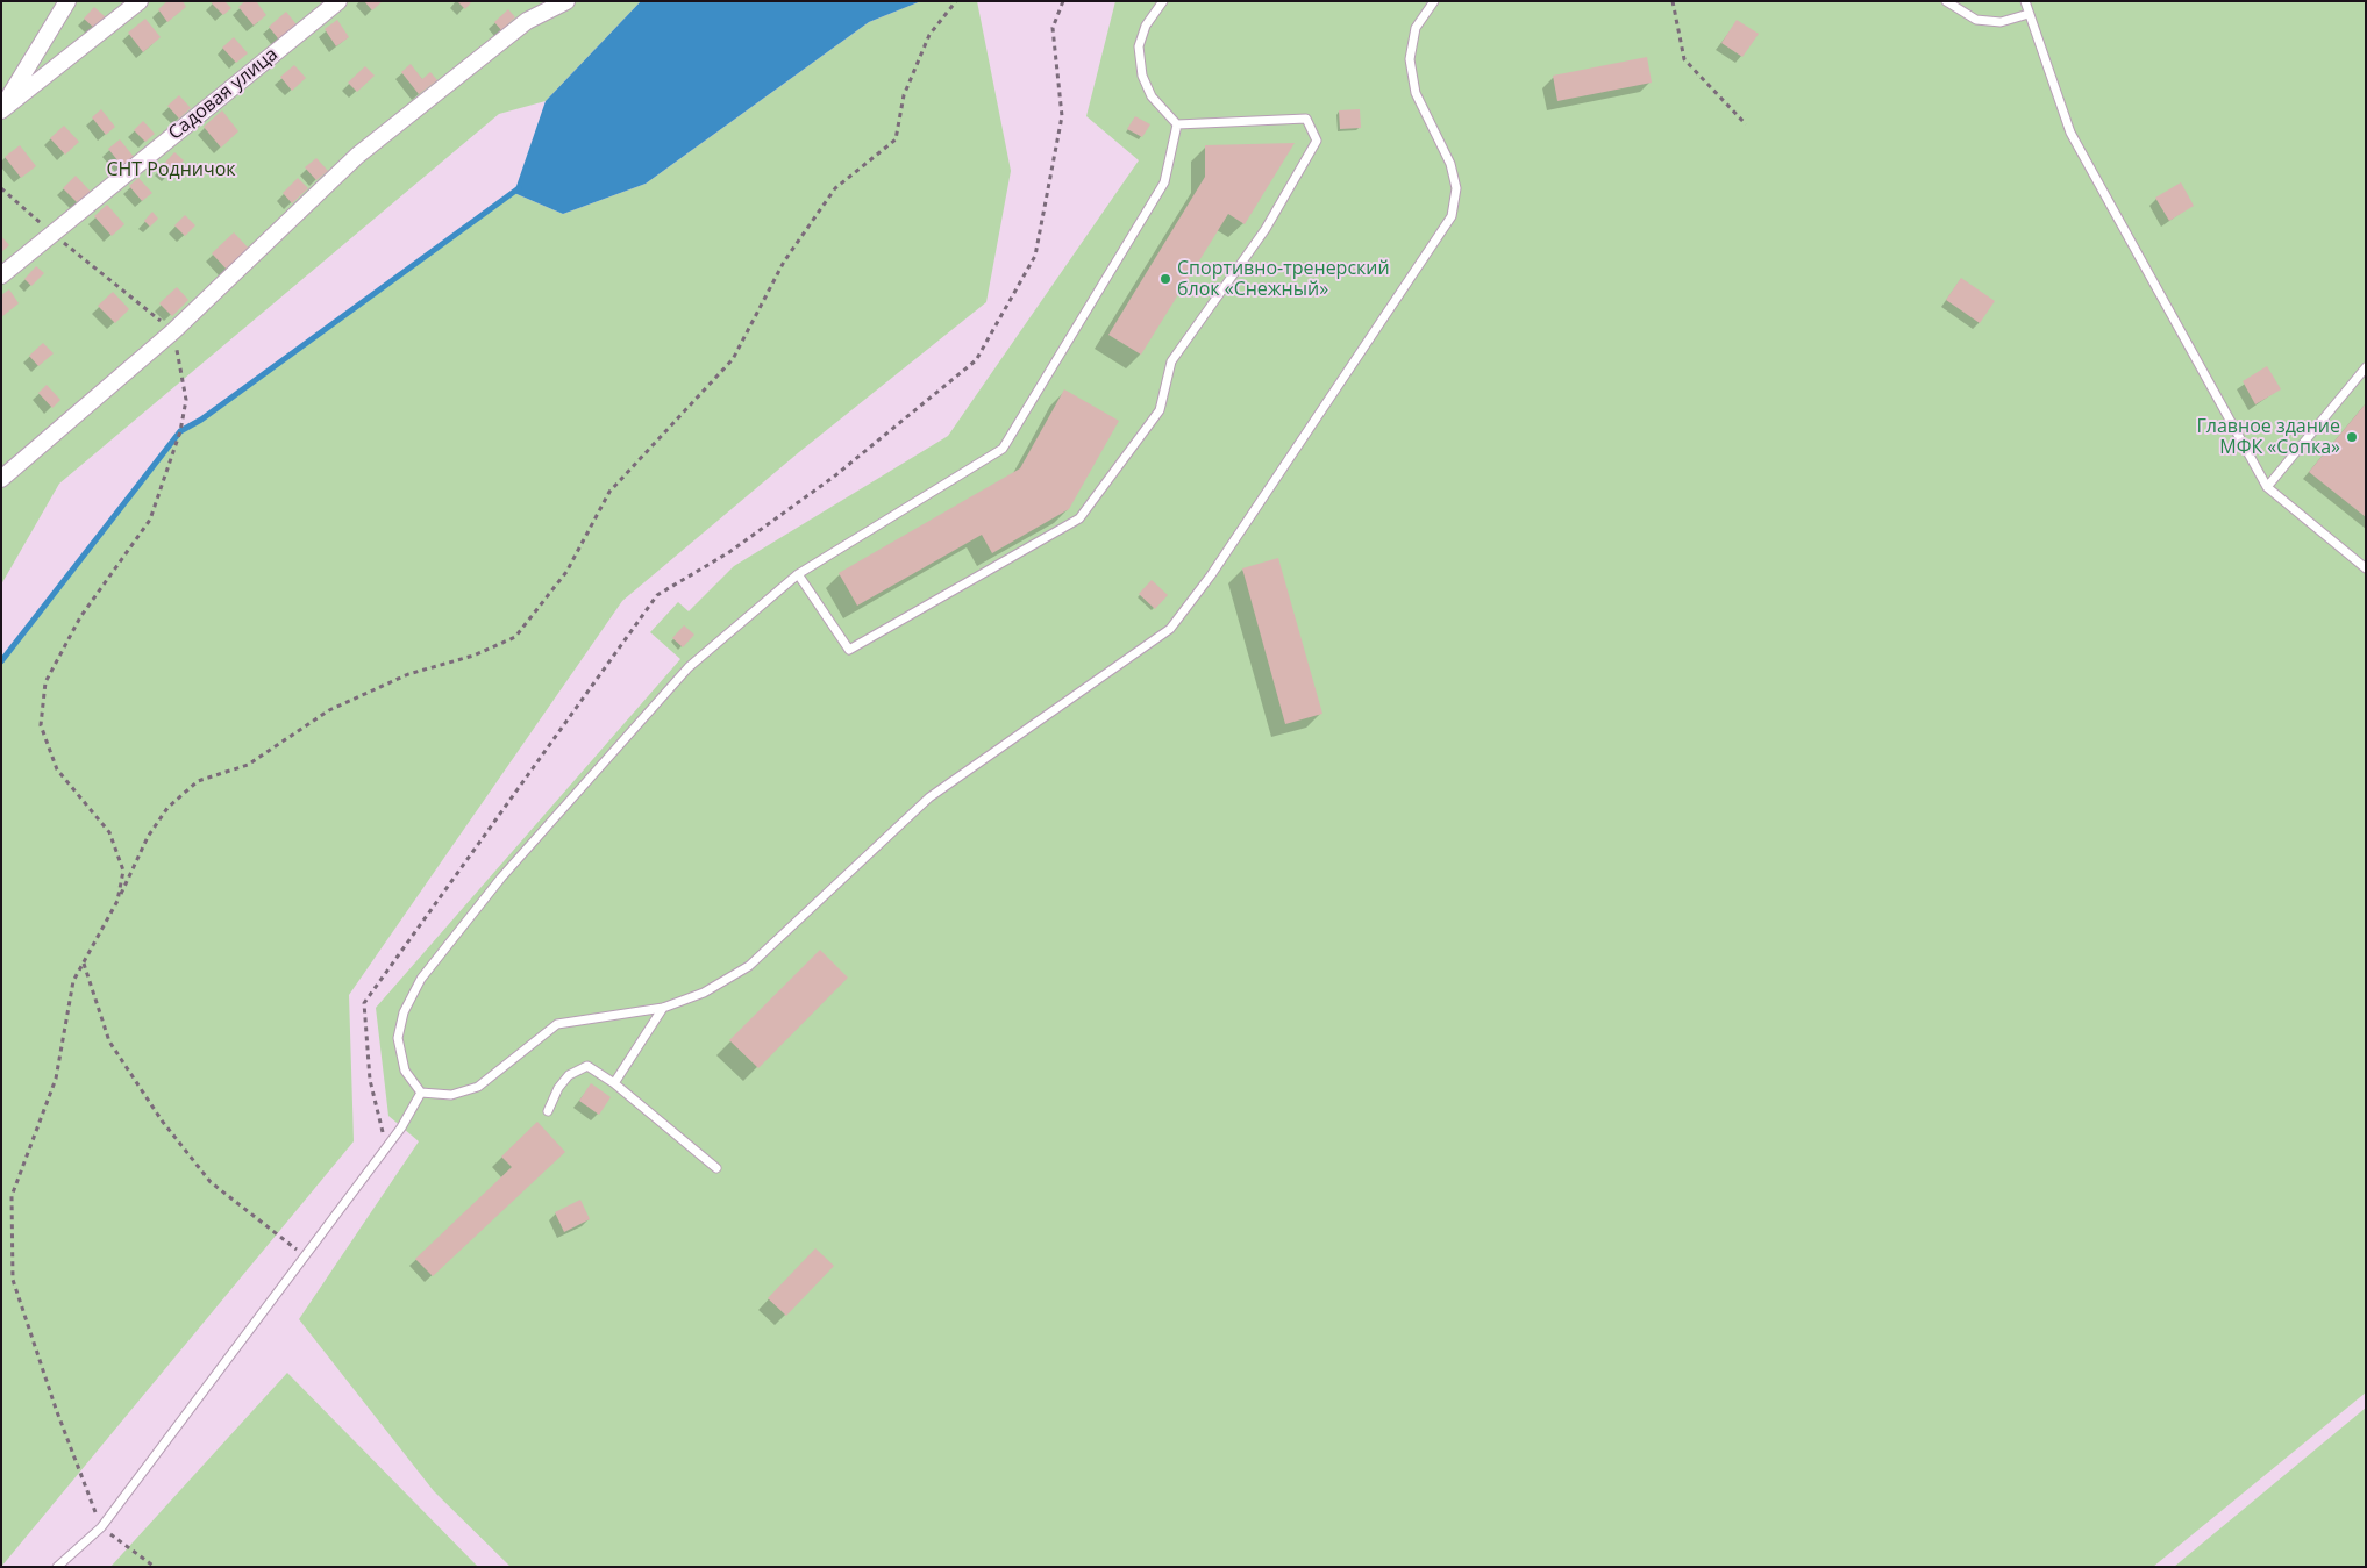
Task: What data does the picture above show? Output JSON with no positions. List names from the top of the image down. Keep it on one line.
{"streets":{"street":["Садовая улица"]},"parks":["СНТ Родничок"],"places":["Спортивно-тренерский блок «Снежный»","Главное здание МФК «Сопка»"]}
